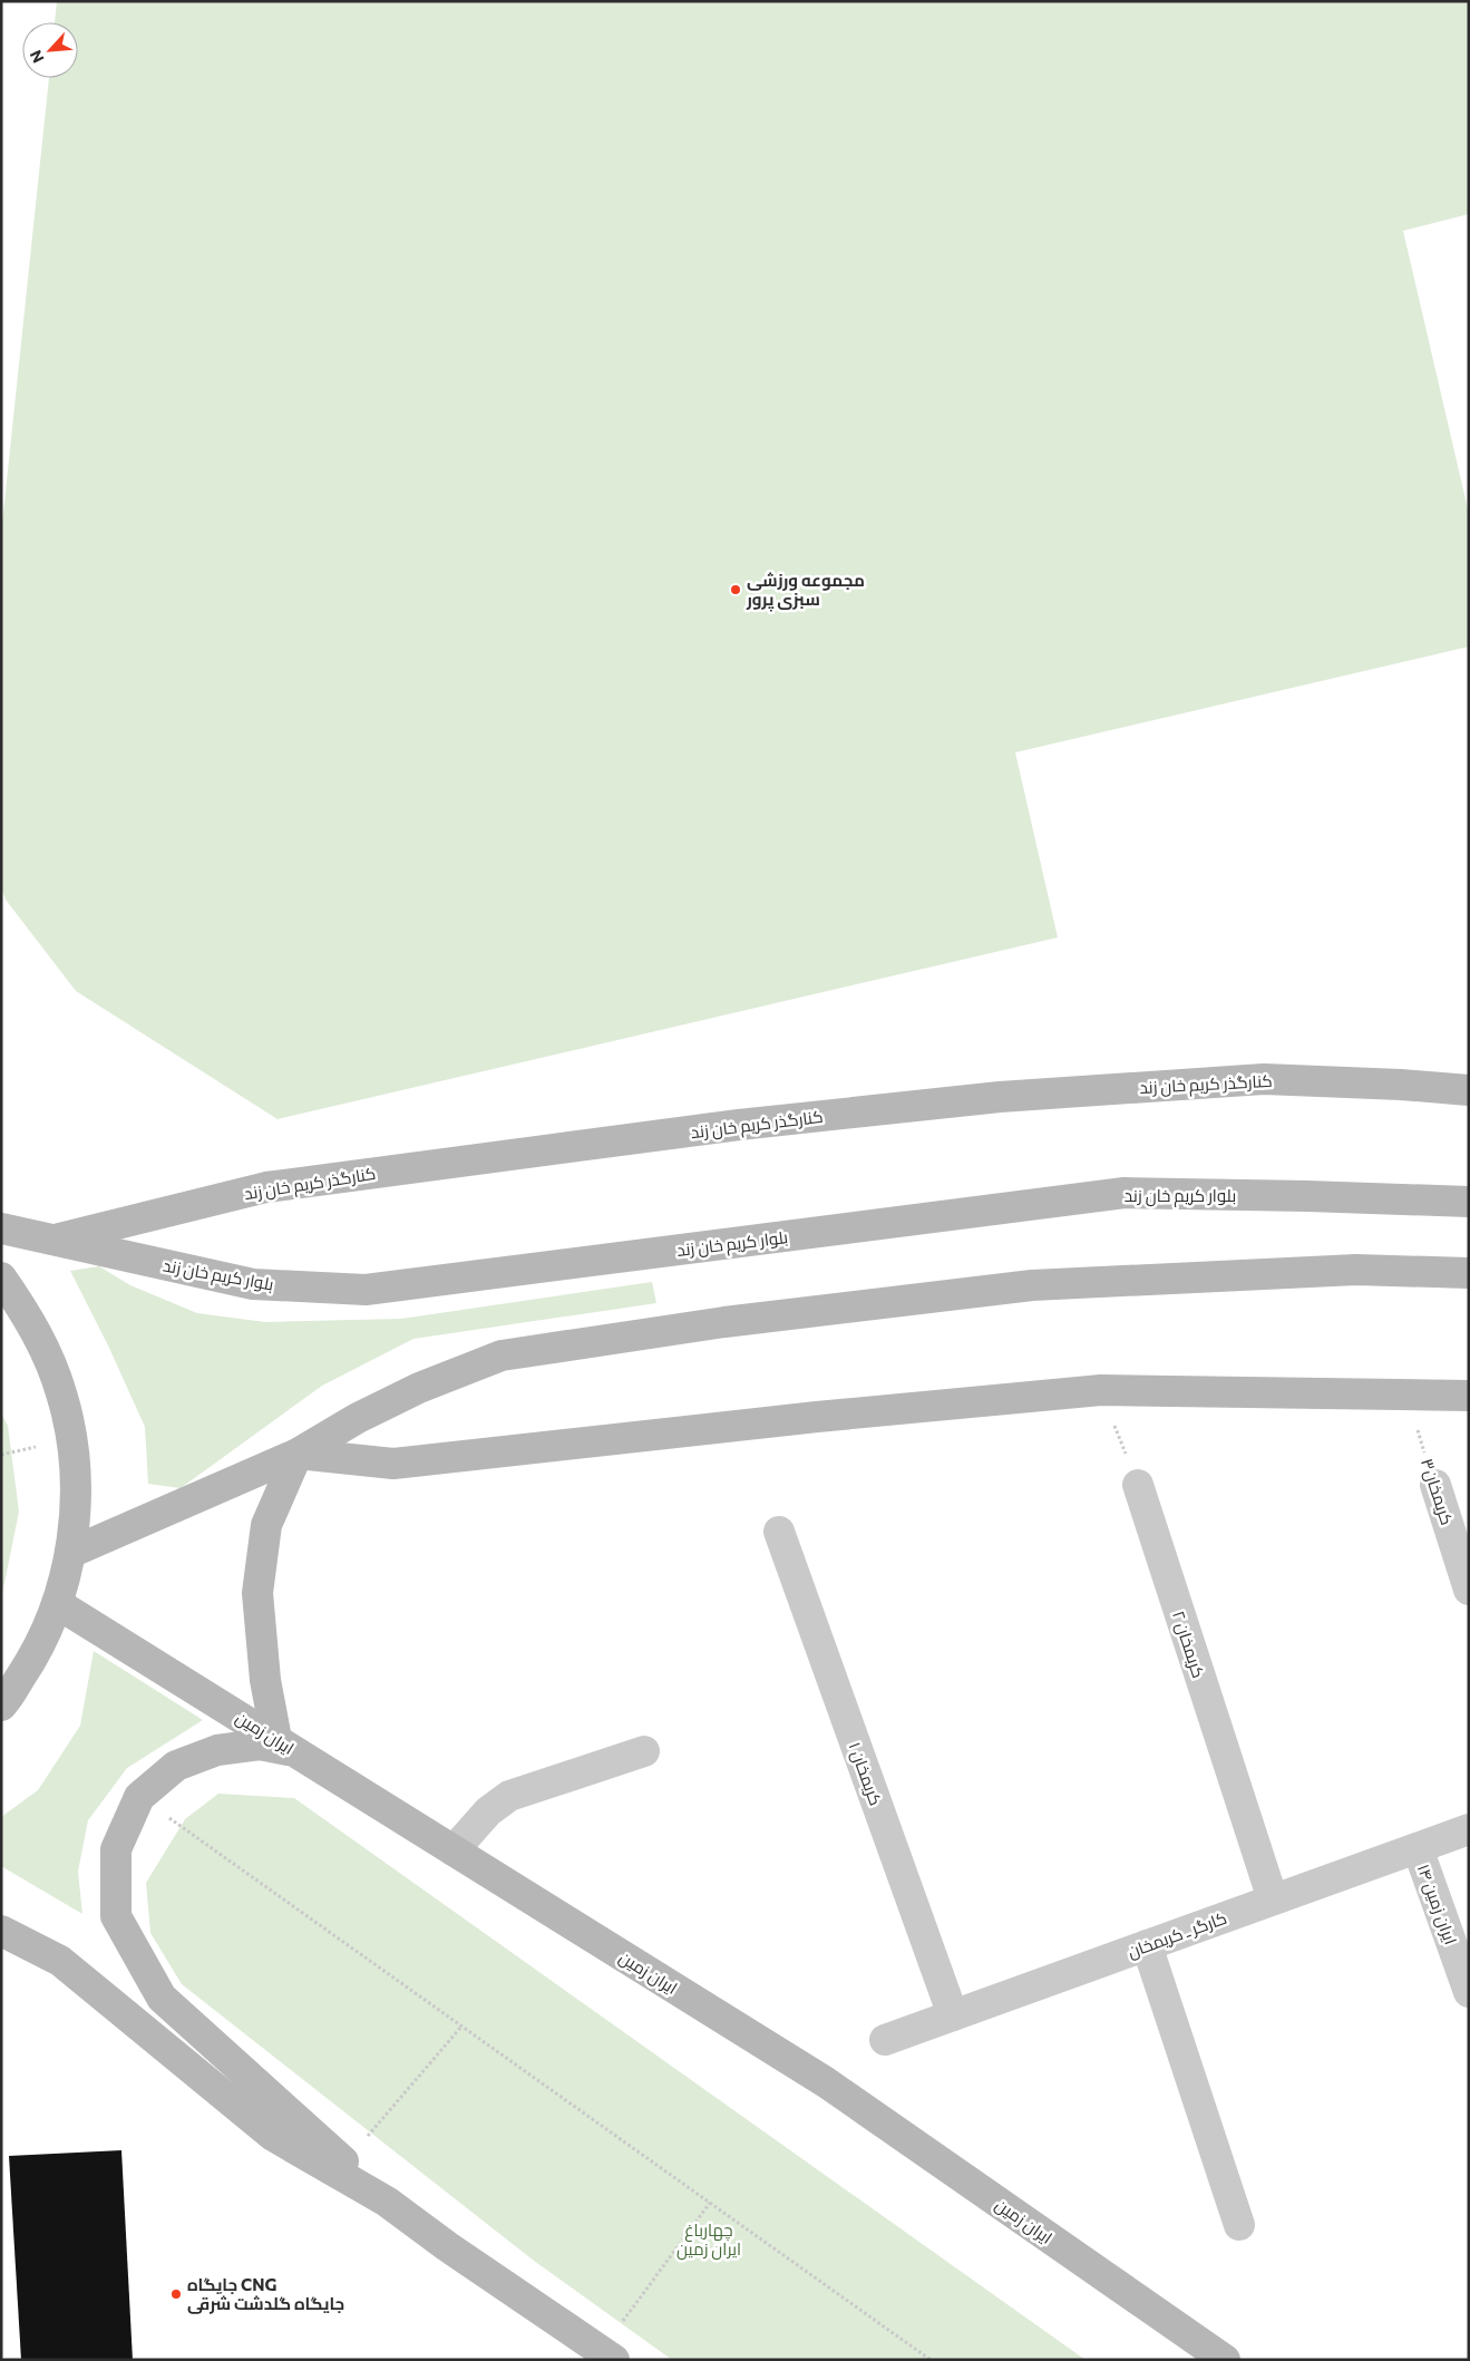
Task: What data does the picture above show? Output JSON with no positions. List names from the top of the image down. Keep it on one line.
{"streets":{"main road":["کنارگذر کریم خان زند","بلوار کریم خان زند","ایران زمین"],"street":["کریمخان۳","کریمخان ۲","کریمخان ۱","ایران زمین ۱۴","کارگر ـ کریمخان"]},"crossings":[["کنارگذر کریم خان زند","بلوار کریم خان زند"],["کریمخان ۲","کارگر ـ کریمخان"],["کریمخان ۱","کارگر ـ کریمخان"],["ایران زمین ۱۴","کارگر ـ کریمخان"]],"parks":["چهارباغ ایران زمین"],"places":["مجموعه ورزشی سبزی پرور","جایگاه CNG جایگاه گلدشت شرقی"],"north":"bottom left"}
